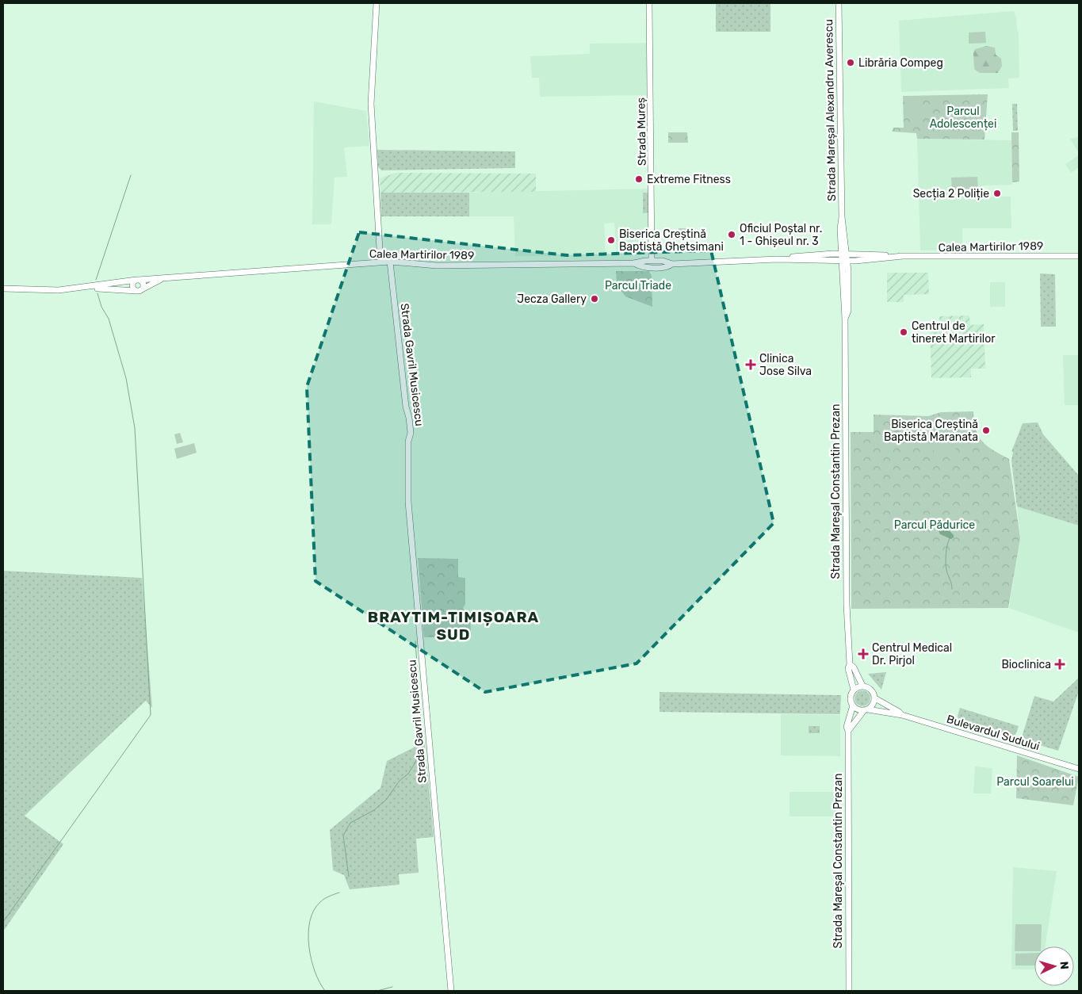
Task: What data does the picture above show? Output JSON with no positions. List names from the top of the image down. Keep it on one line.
{"streets":{"main road":["Strada Mareșal Alexandru Averescu","Strada Mureș","Calea Martirilor 1989","Strada Gavril Musicescu","Strada Mareșal Constantin Prezan","Bulevardul Sudului"]},"crossings":[["Strada Mareșal Alexandru Averescu","Calea Martirilor 1989"],["Strada Mareșal Alexandru Averescu","Strada Mareșal Constantin Prezan"],["Strada Mureș","Calea Martirilor 1989"],["Calea Martirilor 1989","Strada Gavril Musicescu"],["Calea Martirilor 1989","Strada Mareșal Constantin Prezan"],["Strada Mareșal Constantin Prezan","Bulevardul Sudului"]],"districts":["BRAYTIM-TIMIȘOARA SUD"],"parks":["Parcul Adolescenței","Parcul Triade","Parcul Pădurice","Parcul Soarelui"],"places":{"other":["Librăria Compeg","Extreme Fitness","Secția 2 Poliție","Oficiul Poștal nr. 1 - Ghișeul nr. 3","Biserica Creștină Baptistă Ghetsimani","Jecza Gallery","Centrul de tineret Martirilor","Biserica Creștină Baptistă Maranata"],"health":["Clinica Jose Silva","Centrul Medical Dr. Pirjol","Bioclinica"]},"north":"right"}
